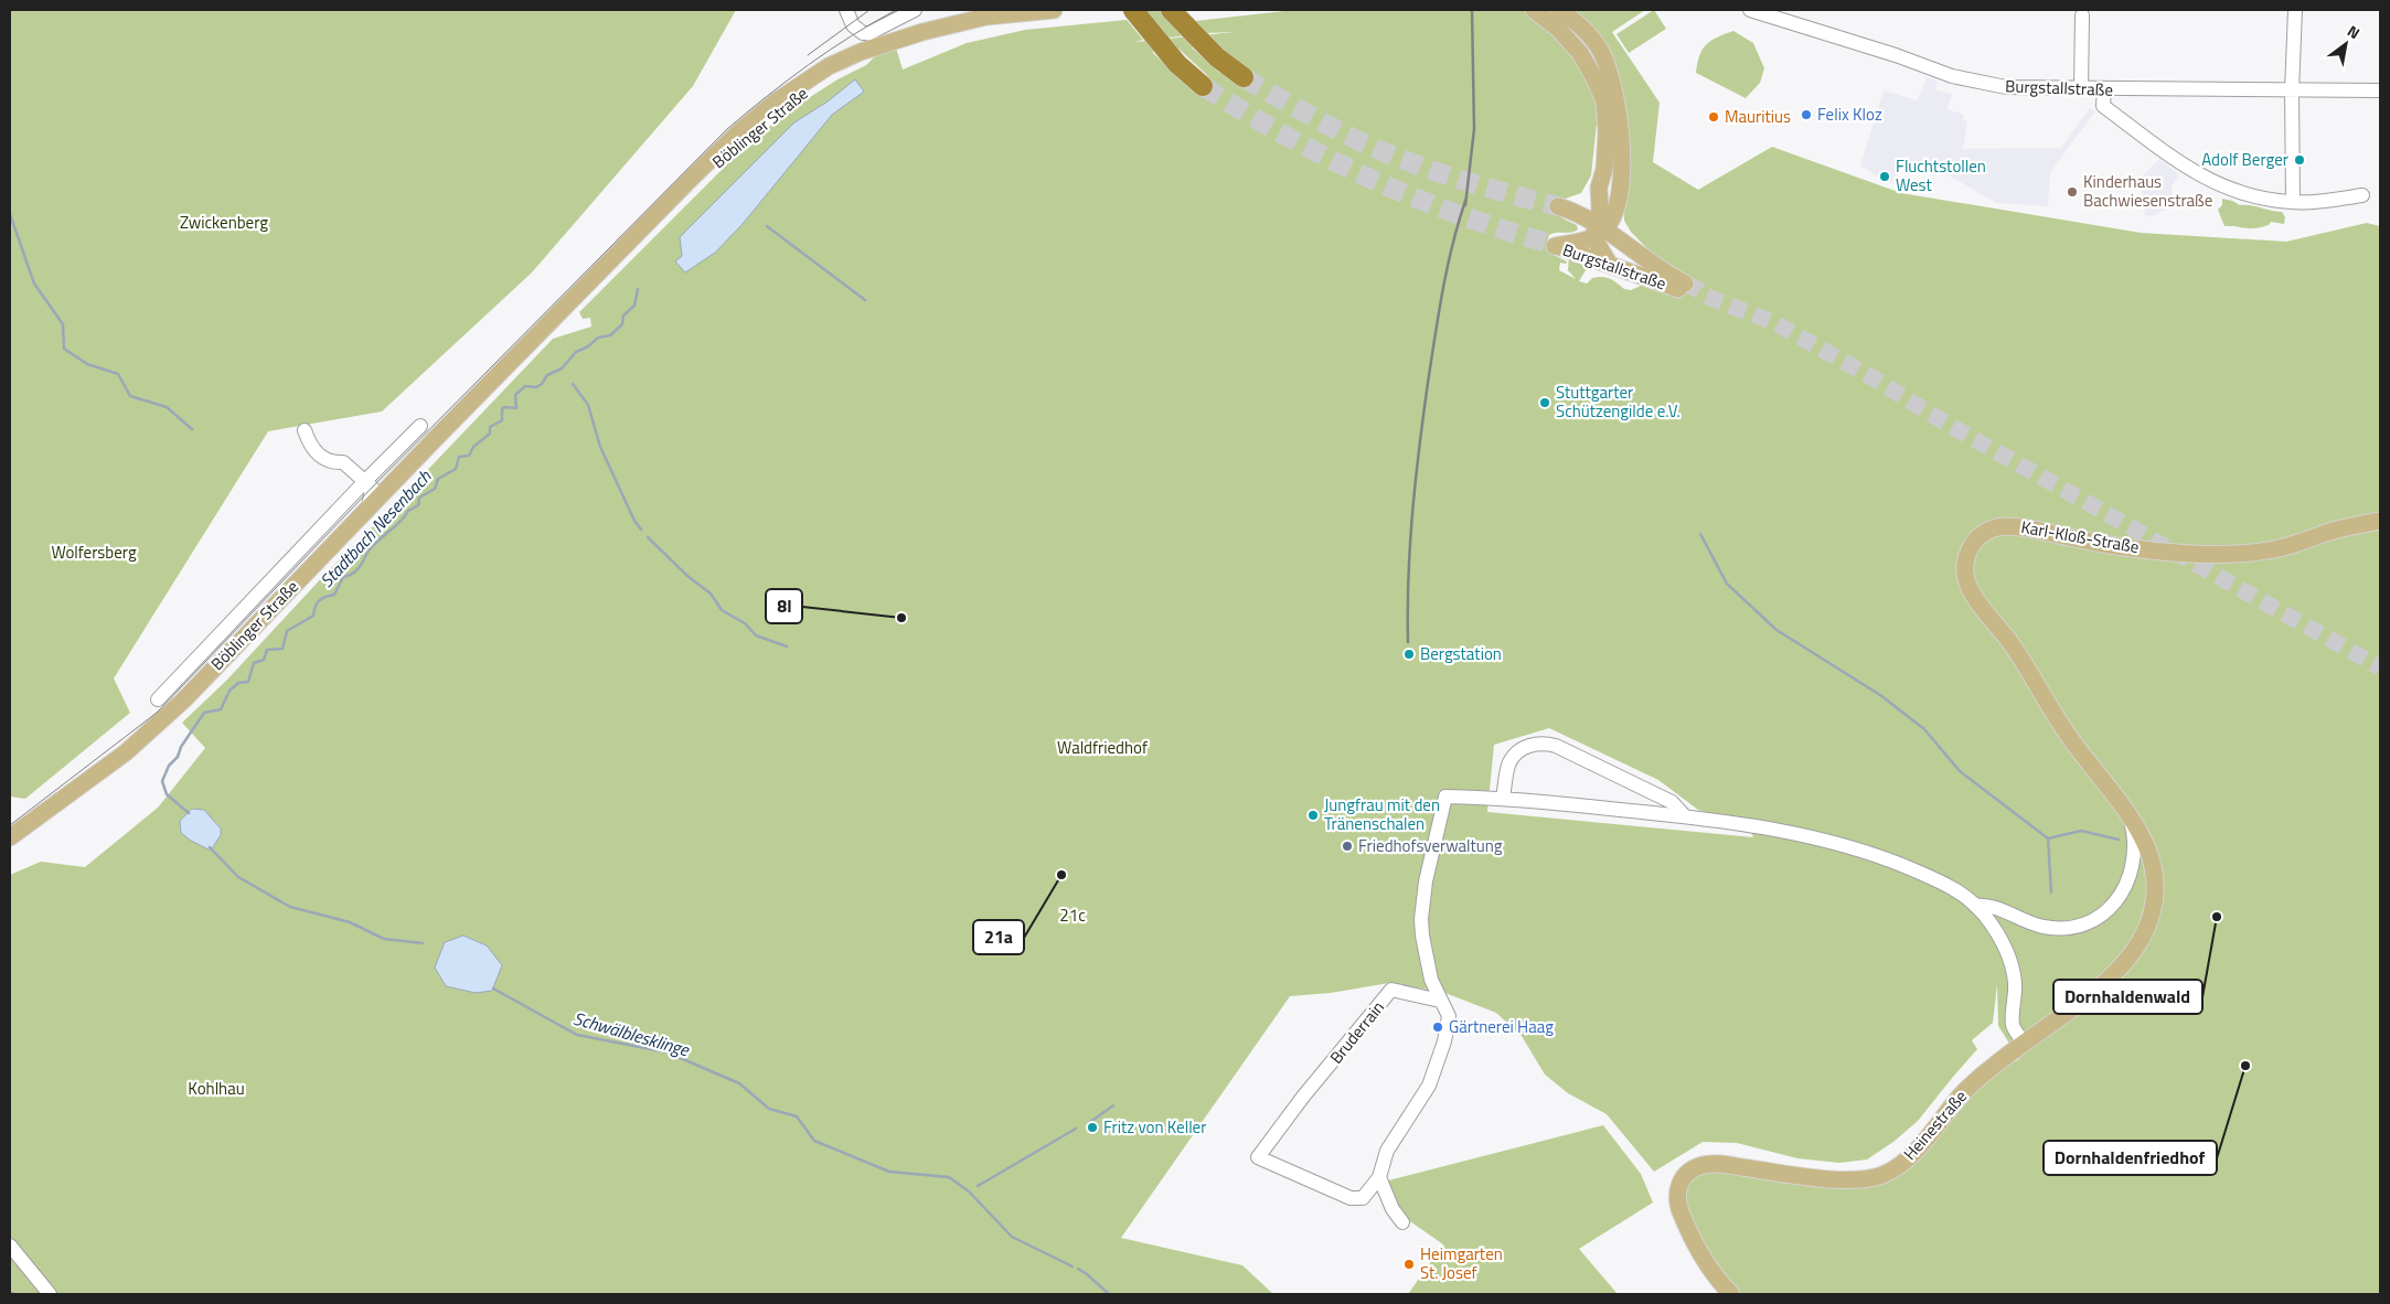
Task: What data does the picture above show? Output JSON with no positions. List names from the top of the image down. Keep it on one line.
{"streets":{"main road":["Burgstallstraße","Böblinger Straße","Karl-Kloß-Straße","Heinestraße"],"street":["Bruderrain"]},"crossings":[["Karl-Kloß-Straße","Heinestraße"]],"water":["Stadtbach Nesenbach","Schwälblesklinge"],"parks":["Zwickenberg","Wolfersberg","Waldfriedhof","21c","Kohlhau"],"places":["Felix Kloz","Mauritius","Adolf Berger","Fluchtstollen West","Kinderhaus Bachwiesenstraße","Stuttgarter Schützengilde e.V.","8l","Bergstation","Jungfrau mit den Tränenschalen","Friedhofsverwaltung","21a","Dornhaldenwald","Gärtnerei Haag","Dornhaldenfriedhof","Fritz von Keller","Heimgarten St. Josef"],"north":"top right"}
